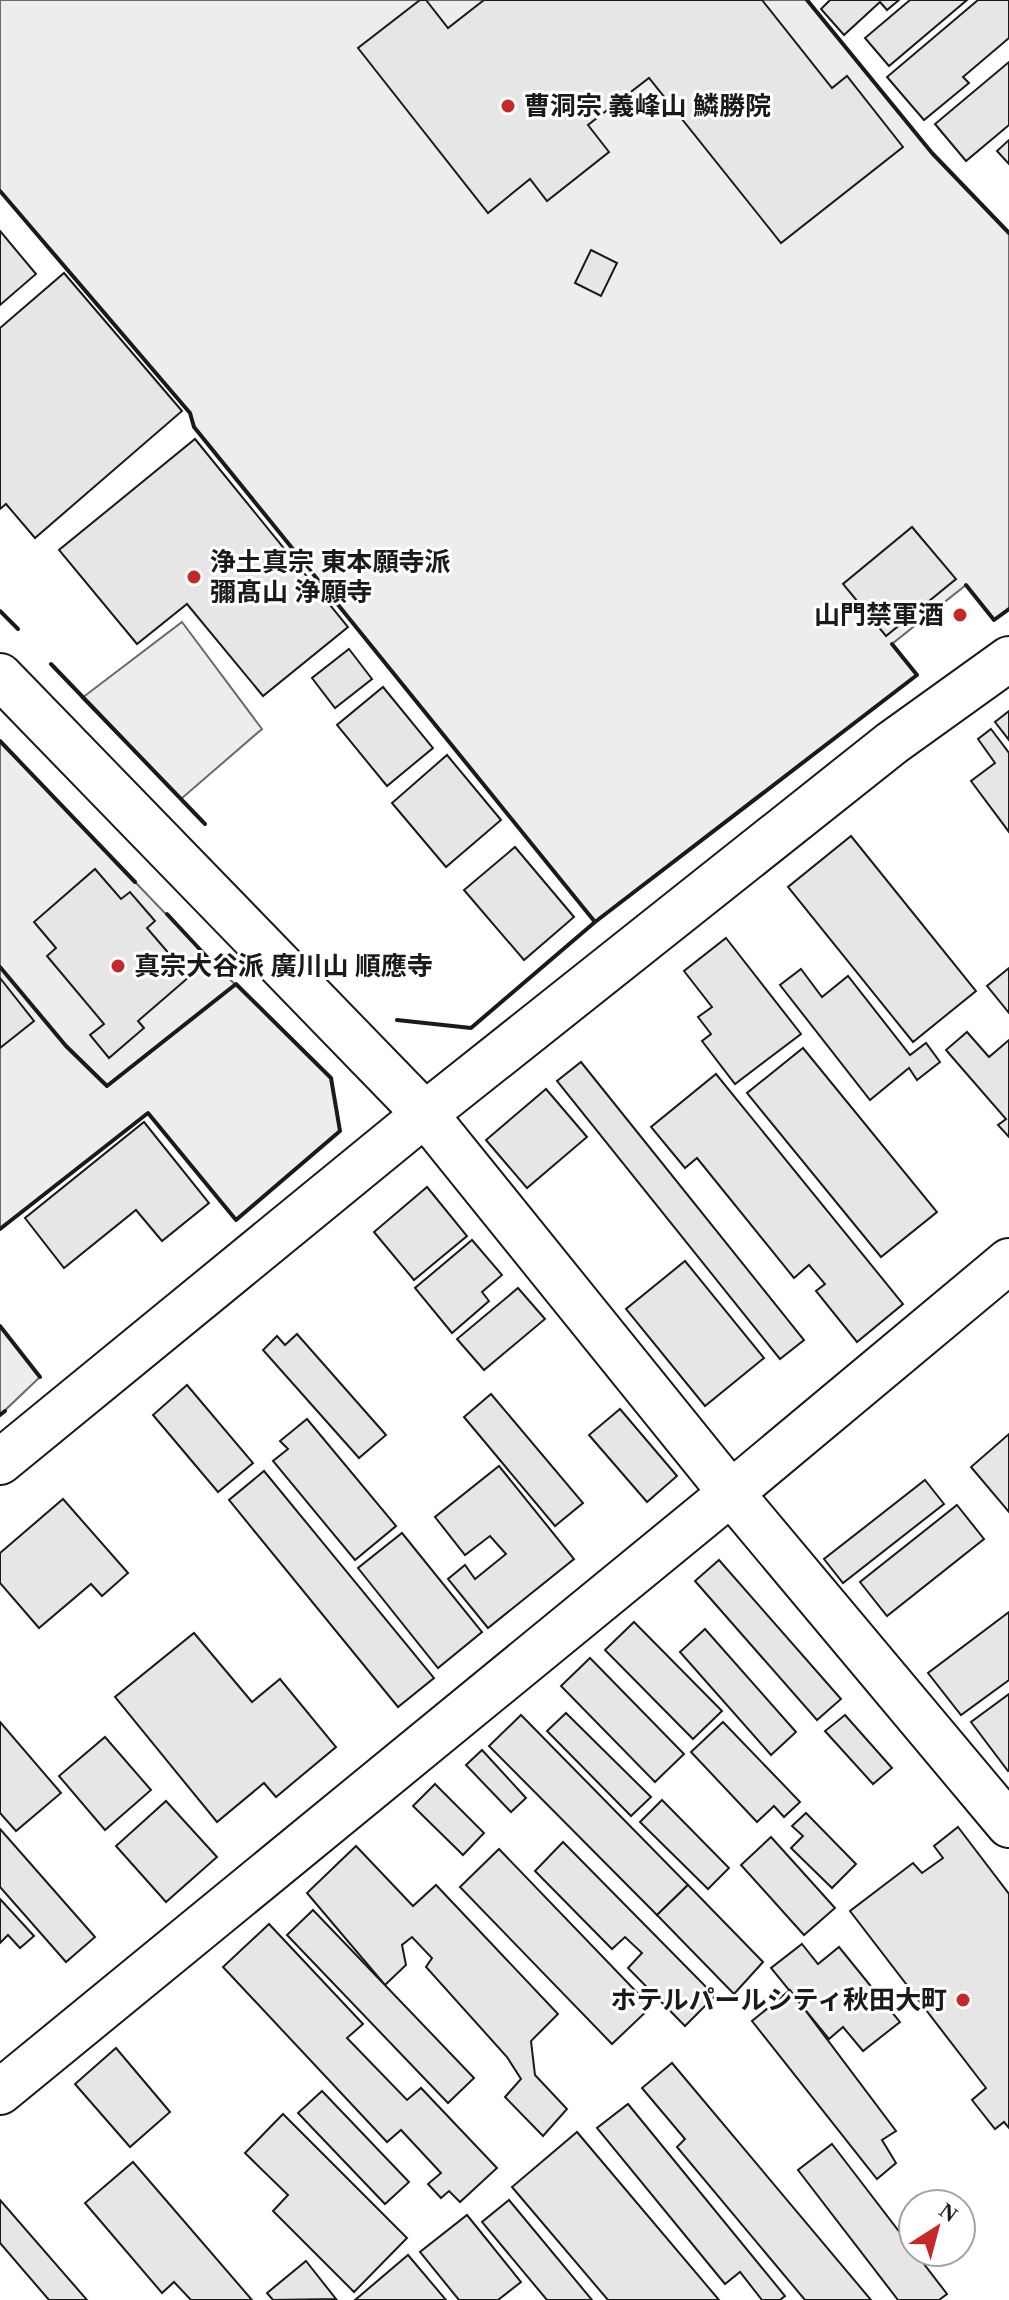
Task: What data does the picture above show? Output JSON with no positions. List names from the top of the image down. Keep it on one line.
{"places":["曹洞宗 義峰山 鱗勝院","浄土真宗 東本願寺派 彌髙山 浄願寺","山門禁軍酒","真宗大谷派 廣川山 順應寺","ホテルパールシティ秋田大町"],"north":"top right"}
